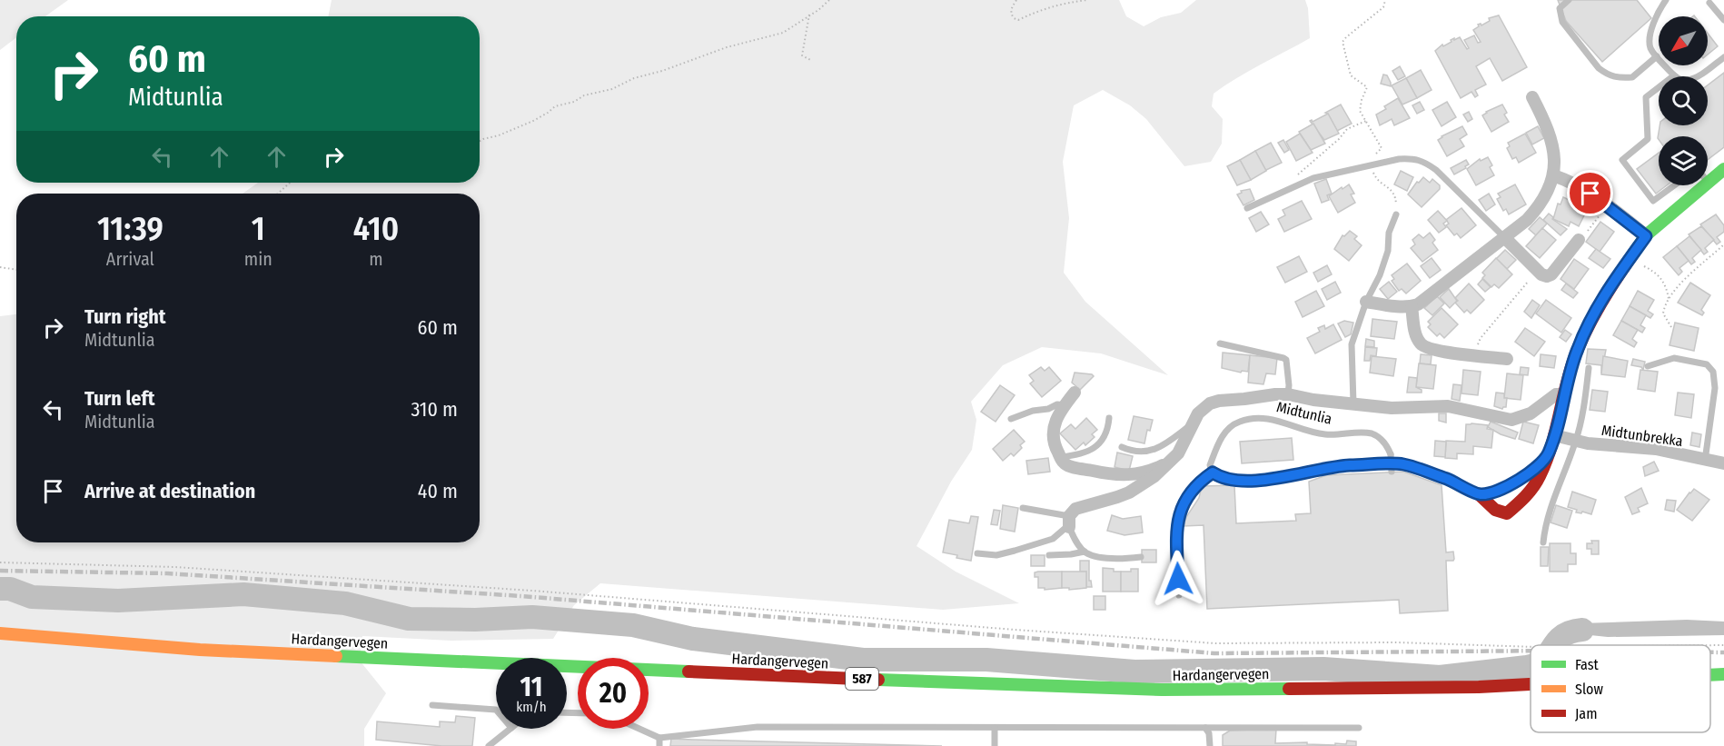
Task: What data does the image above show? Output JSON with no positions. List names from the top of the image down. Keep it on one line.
{"streets":{"main road":["Hardangervegen","587"],"street":["Midtunlia","Midtunbrekka"]},"legend":["Fast","Slow","Jam"],"north":"bottom left","page":{"turn":["60 m","Midtunlia"],"eta":["11:39","Arrival","1","min","410","m"],"list":[{"name":"Turn right","note":"Midtunlia","value":"60 m"},{"name":"Turn left","note":"Midtunlia","value":"310 m"},{"name":"Arrive at destination","value":"40 m"}],"speed":"11 km/h","limit":"20"}}
